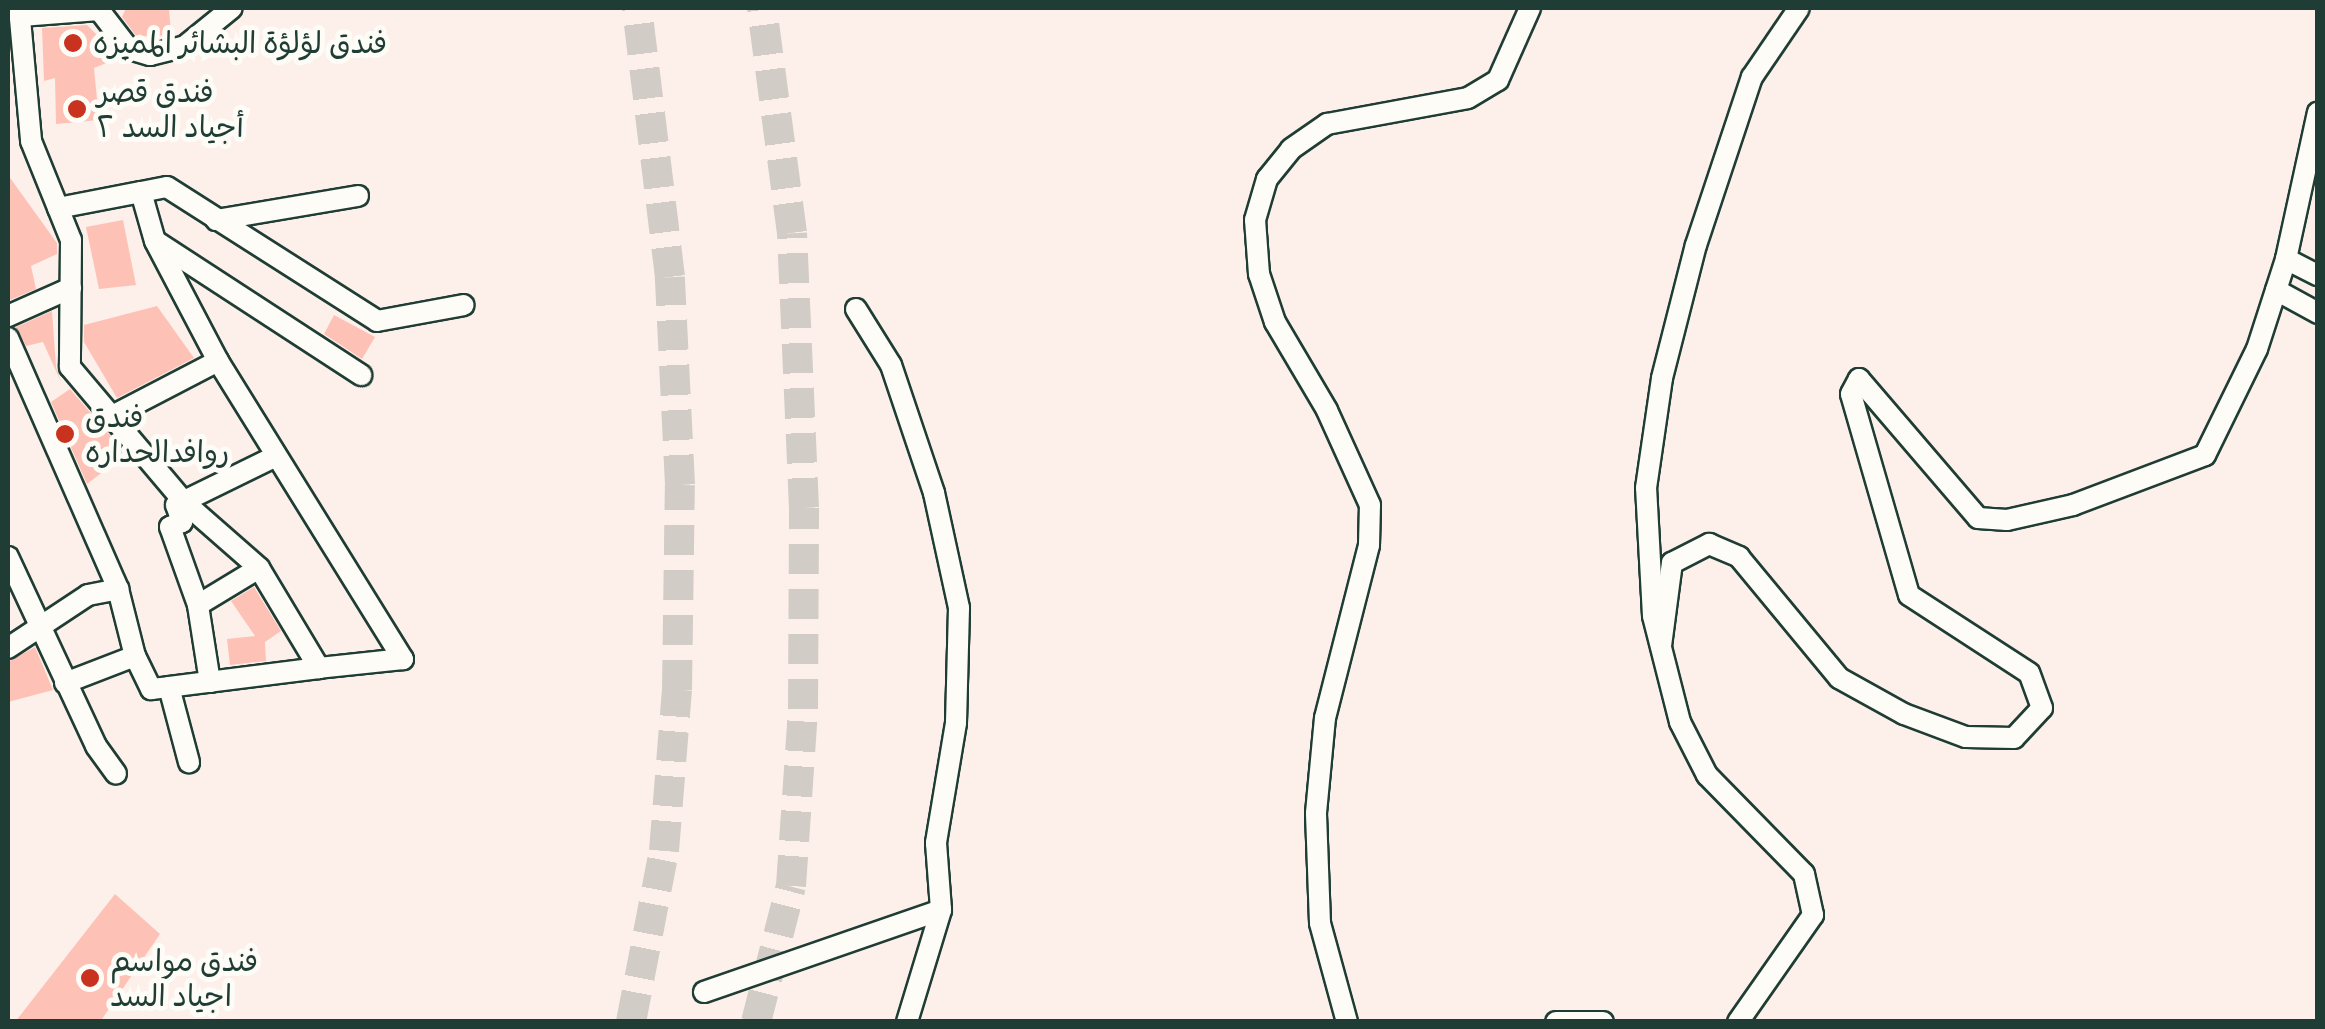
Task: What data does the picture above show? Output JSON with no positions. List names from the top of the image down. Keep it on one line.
{"places":["فندق لؤلؤة البشائر المميزه","فندق قصر أجياد السد ٢","فندق روافدالحدارہ","فندق مواسم اجياد السد"]}
